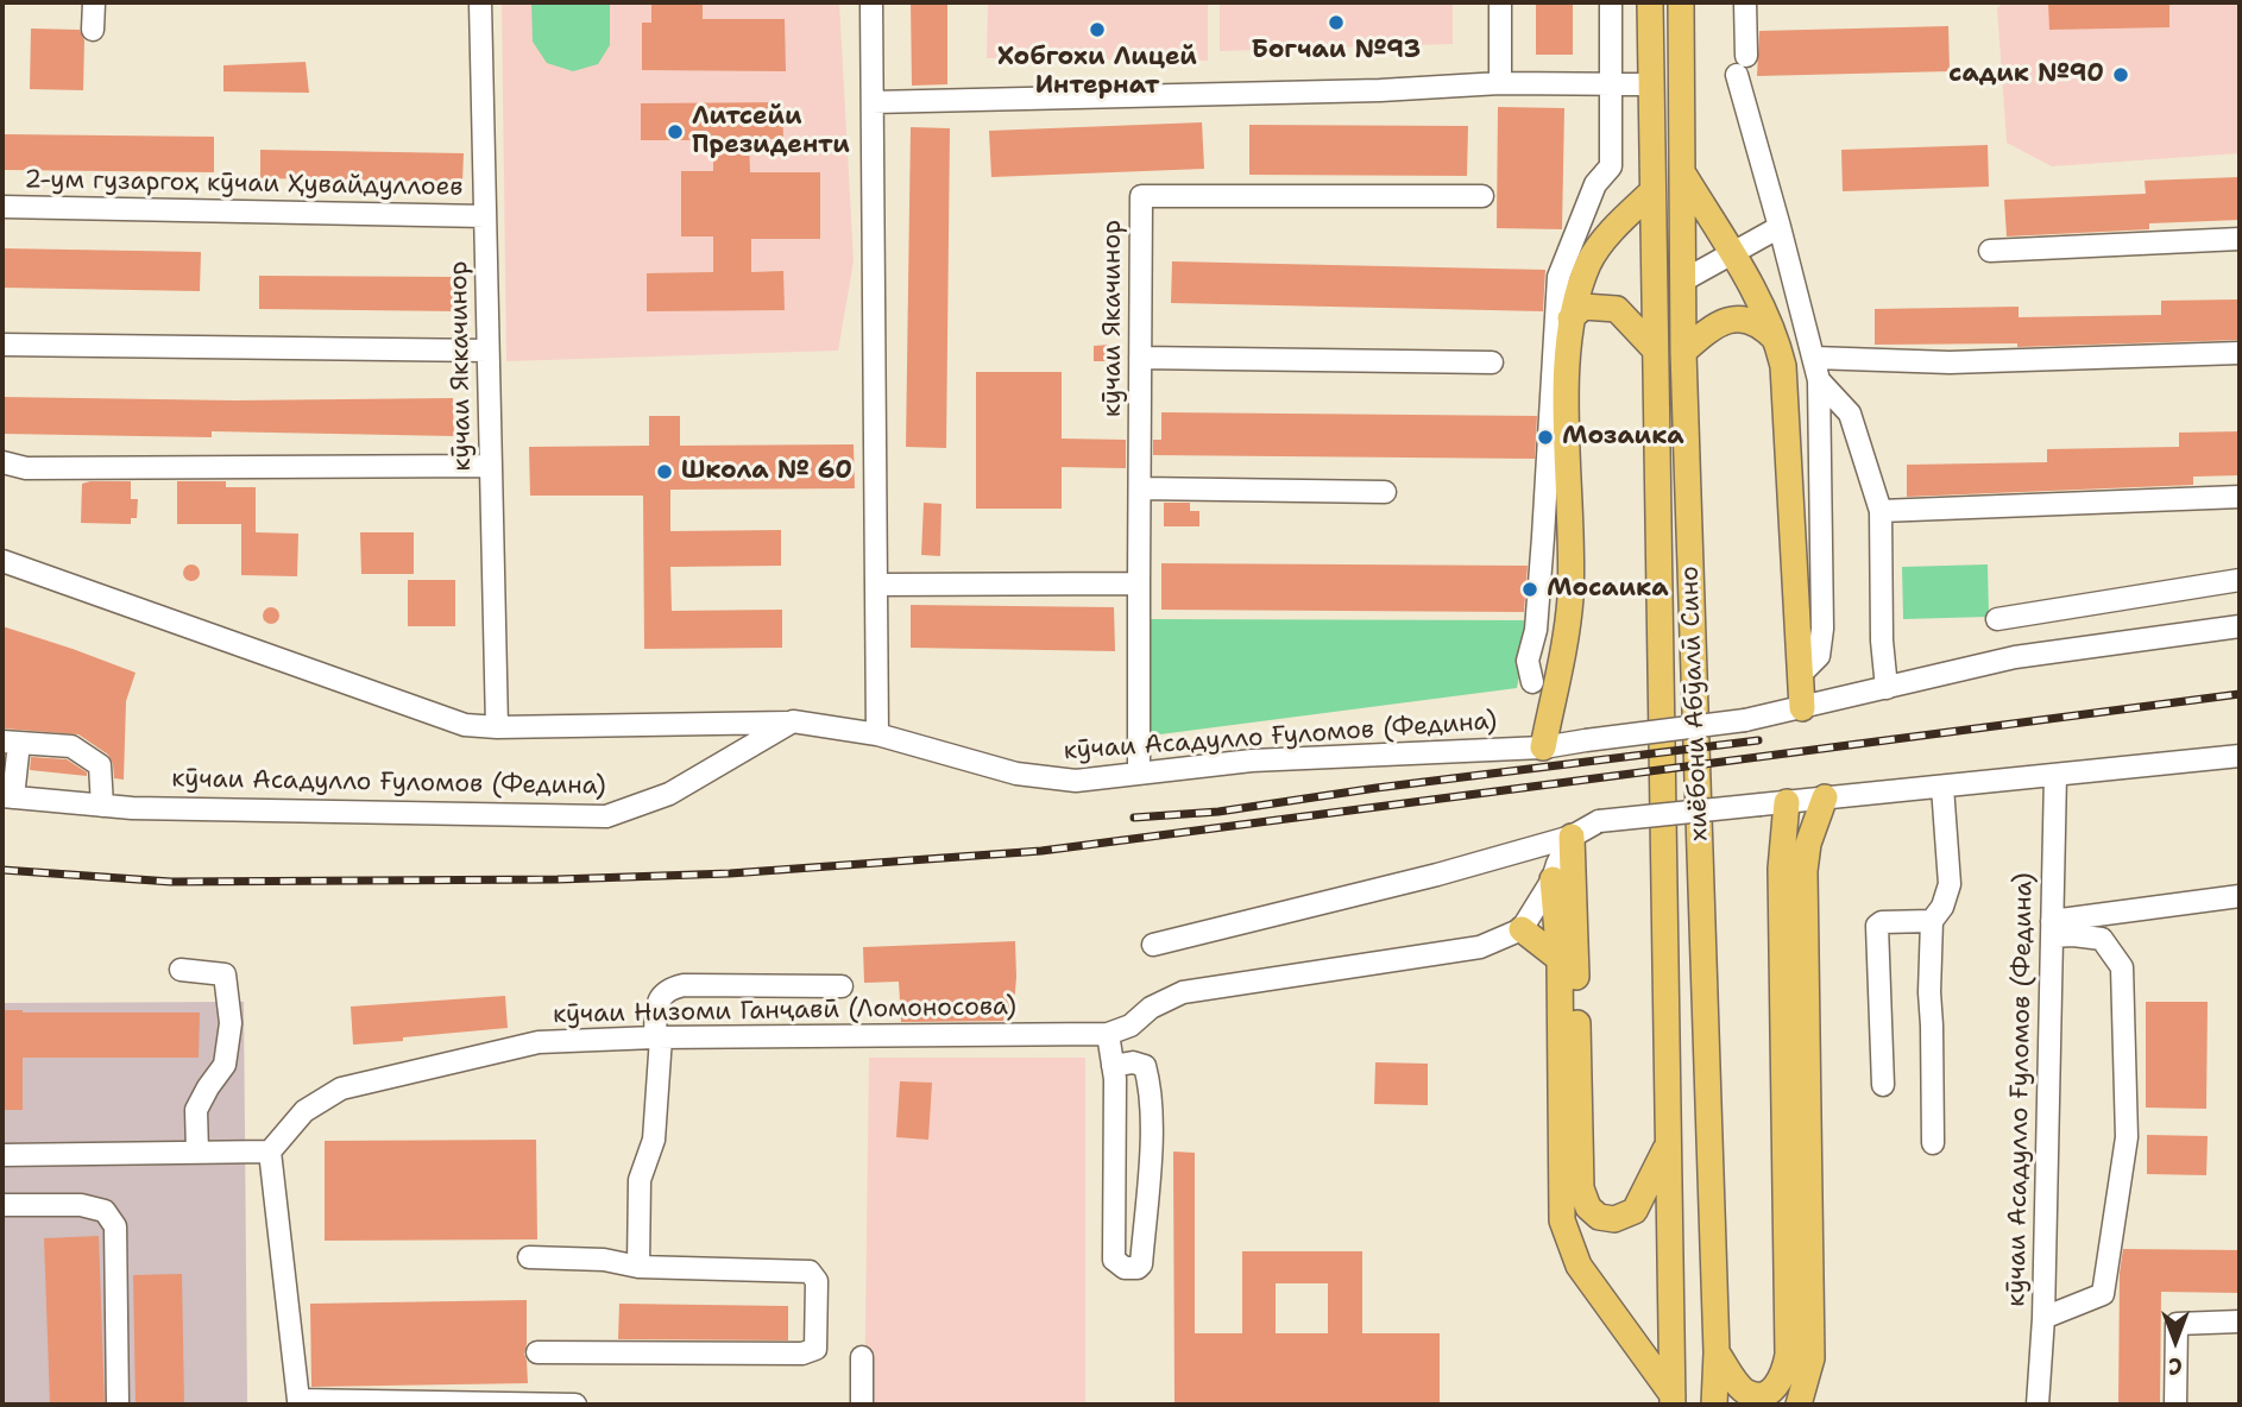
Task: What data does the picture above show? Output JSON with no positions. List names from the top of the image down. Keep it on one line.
{"streets":{"main road":["хиёбони Абӯалӣ Сино"],"street":["2-ум гузаргоҳ кӯчаи Ҳувайдуллоев","кӯчаи Якачинор","кӯчаи Яккачинор","кӯчаи Асадулло Ғуломов (Федина)","кӯчаи Низоми Ганҷавӣ (Ломоносова)"]},"crossings":[["2-ум гузаргоҳ кӯчаи Ҳувайдуллоев","кӯчаи Яккачинор"],["кӯчаи Якачинор","кӯчаи Асадулло Ғуломов (Федина)"]],"places":["Богчаи №93","Хобгохи Лицей Интернат","садик №90","Литсейи Президенти","Мозаика","Школа № 60","Мосаика"],"north":"bottom"}
